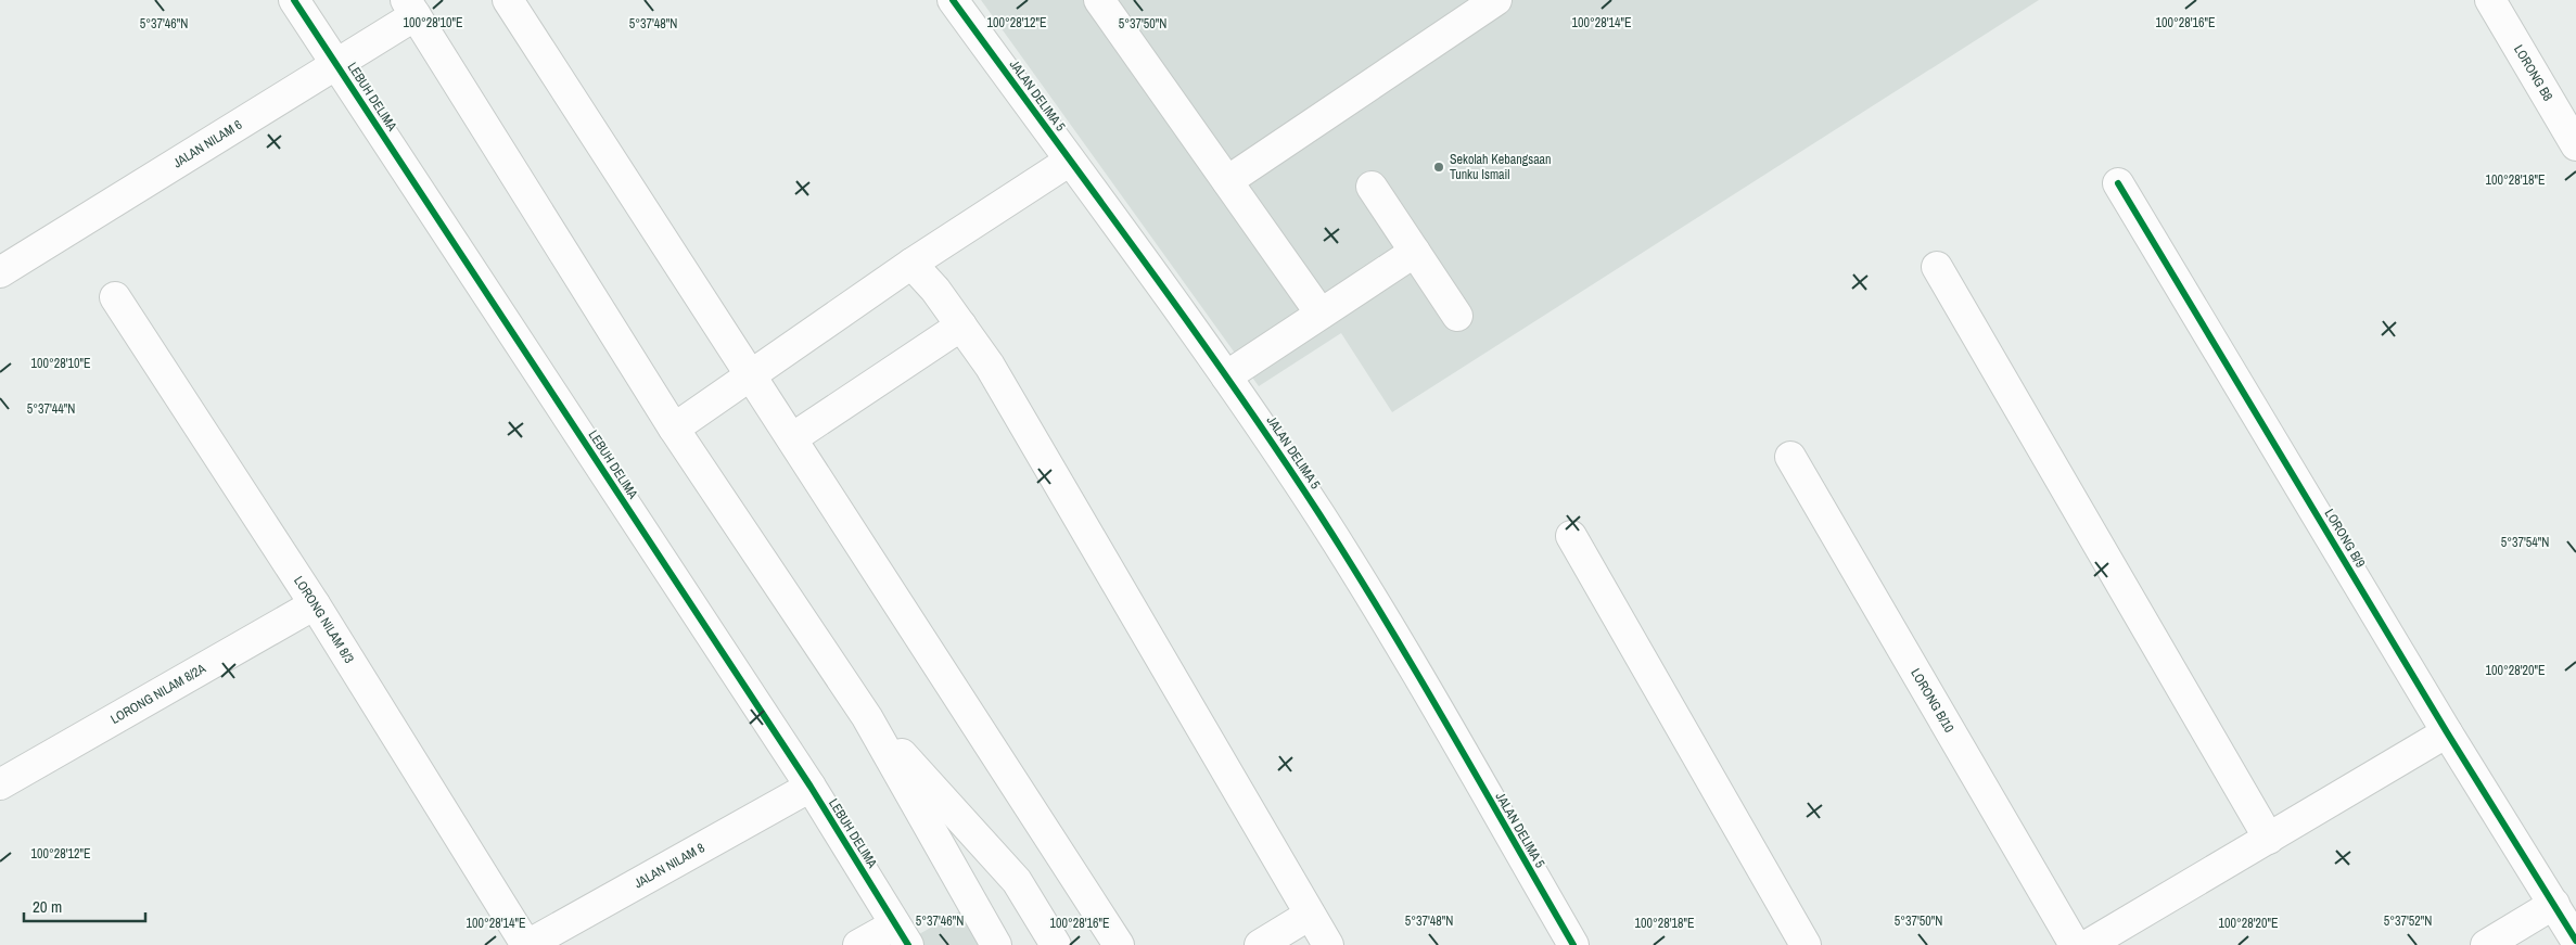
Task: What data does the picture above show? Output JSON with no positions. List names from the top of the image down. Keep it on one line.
{"streets":{"street":["LORONG B8","JALAN DELIMA 5","LEBUH DELIMA","JALAN NILAM 6","LORONG B/9","LORONG NILAM 8/3","LORONG NILAM 8/2A","LORONG B/10","JALAN NILAM 8"]},"crossings":[["LEBUH DELIMA","JALAN NILAM 6"],["LEBUH DELIMA","JALAN NILAM 8"],["LORONG NILAM 8/3","LORONG NILAM 8/2A"],["LORONG NILAM 8/3","JALAN NILAM 8"]],"places":["Sekolah Kebangsaan Tunku Ismail"],"scale_bar":"20 m","coordinates":["100°28'10\"E","100°28'12\"E","100°28'14\"E","100°28'16\"E","5°37'46\"N","5°37'48\"N","5°37'50\"N","100°28'18\"E","5°37'44\"N","5°37'54\"N","100°28'20\"E","5°37'52\"N"]}
